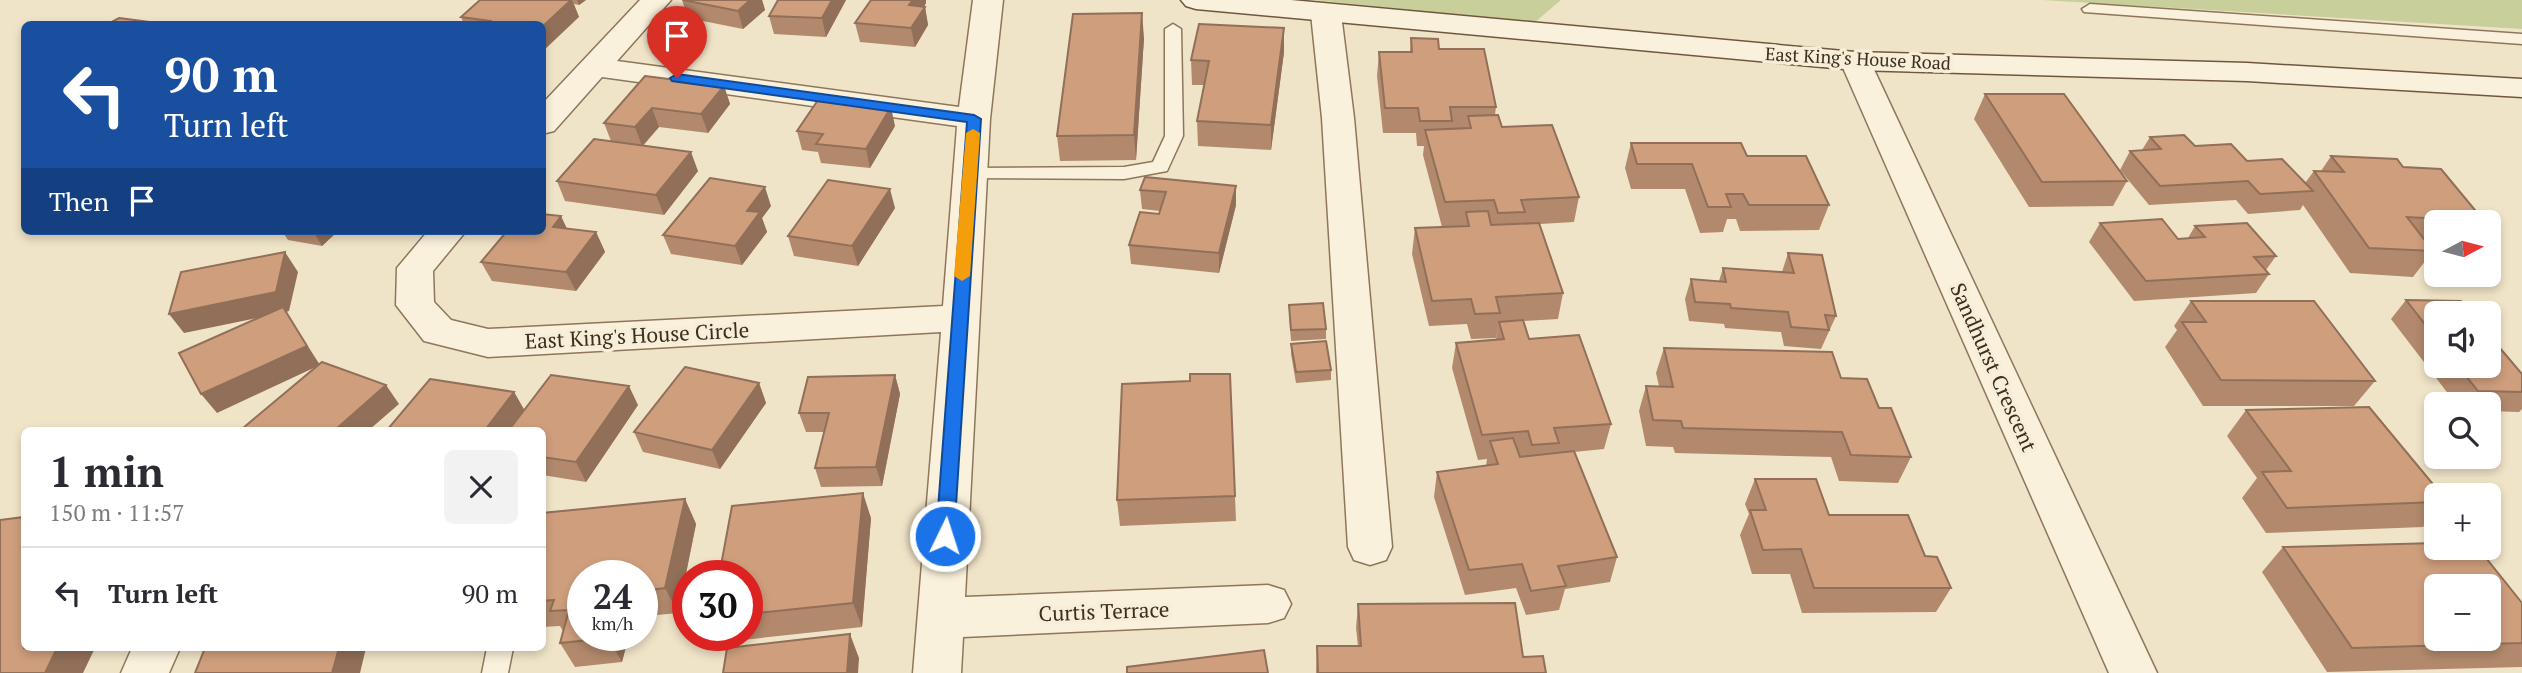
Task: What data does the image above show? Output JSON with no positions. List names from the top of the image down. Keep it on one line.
{"streets":{"street":["East King's House Road","East King's House Circle","Sandhurst Crescent","Curtis Terrace"]},"crossings":[["East King's House Road","Sandhurst Crescent"]],"north":"right","page":{"turn":["90 m","Turn left"],"then":"Then","map_buttons":["+","−"],"heading":["1 min","150 m · 11:57"],"list":[{"name":"Turn left","value":"90 m"}],"speed":"24 km/h","limit":"30"}}
